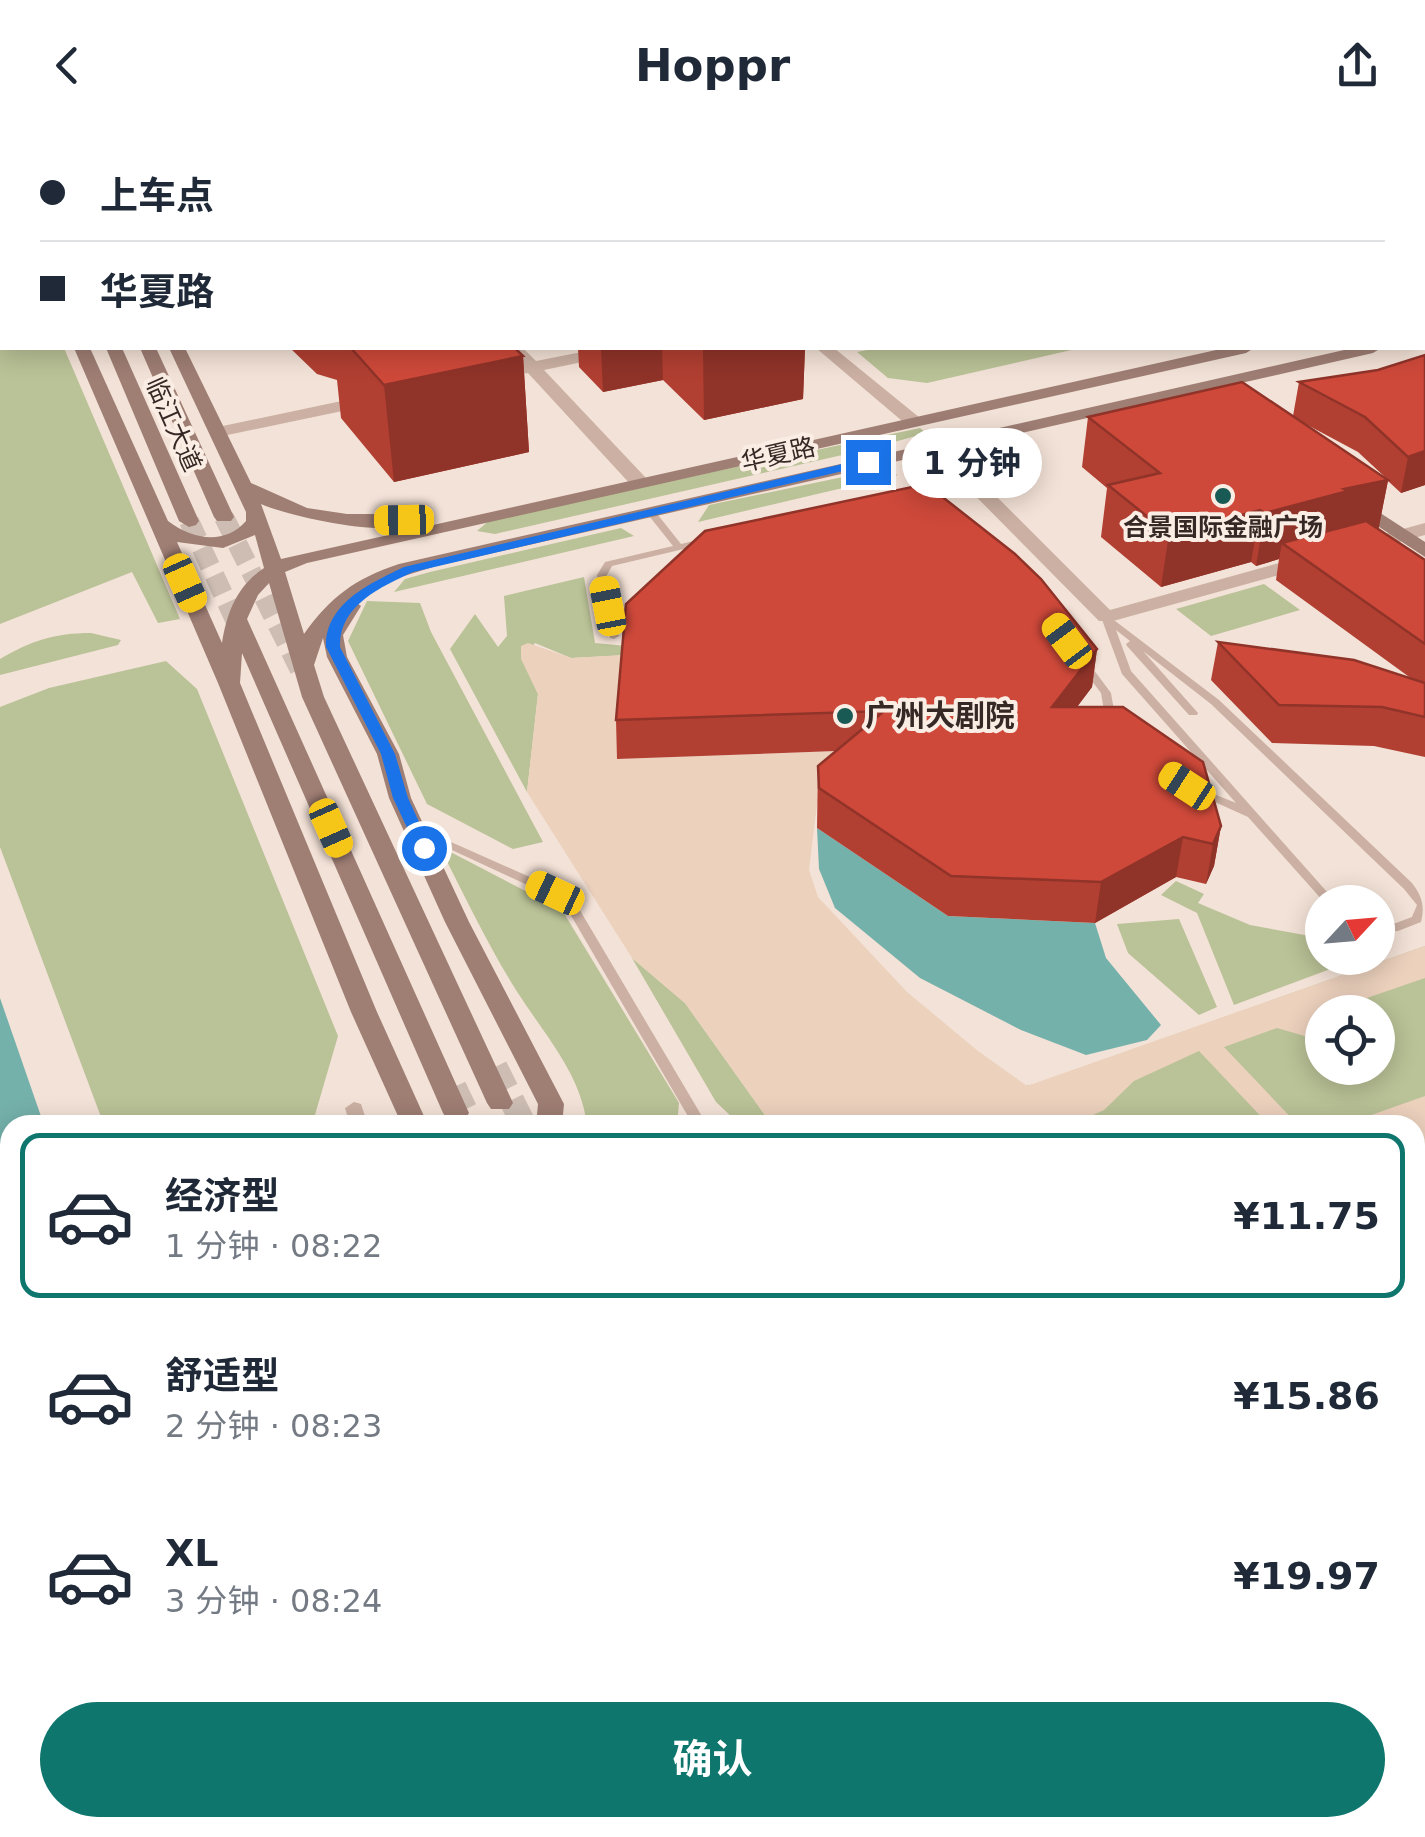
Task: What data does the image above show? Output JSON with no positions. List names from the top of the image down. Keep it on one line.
{"streets":{"main road":["临江大道","华夏路"]},"places":["合景国际金融广场","广州大剧院"],"north":"top right","page":{"header":"Hoppr","banner":["上车点","华夏路"],"bubble":"1 分钟","list":[{"name":"经济型","note":"1 分钟 · 08:22","value":"¥11.75"},{"name":"舒适型","note":"2 分钟 · 08:23","value":"¥15.86"},{"name":"XL","note":"3 分钟 · 08:24","value":"¥19.97"}],"buttons":"确认"}}
